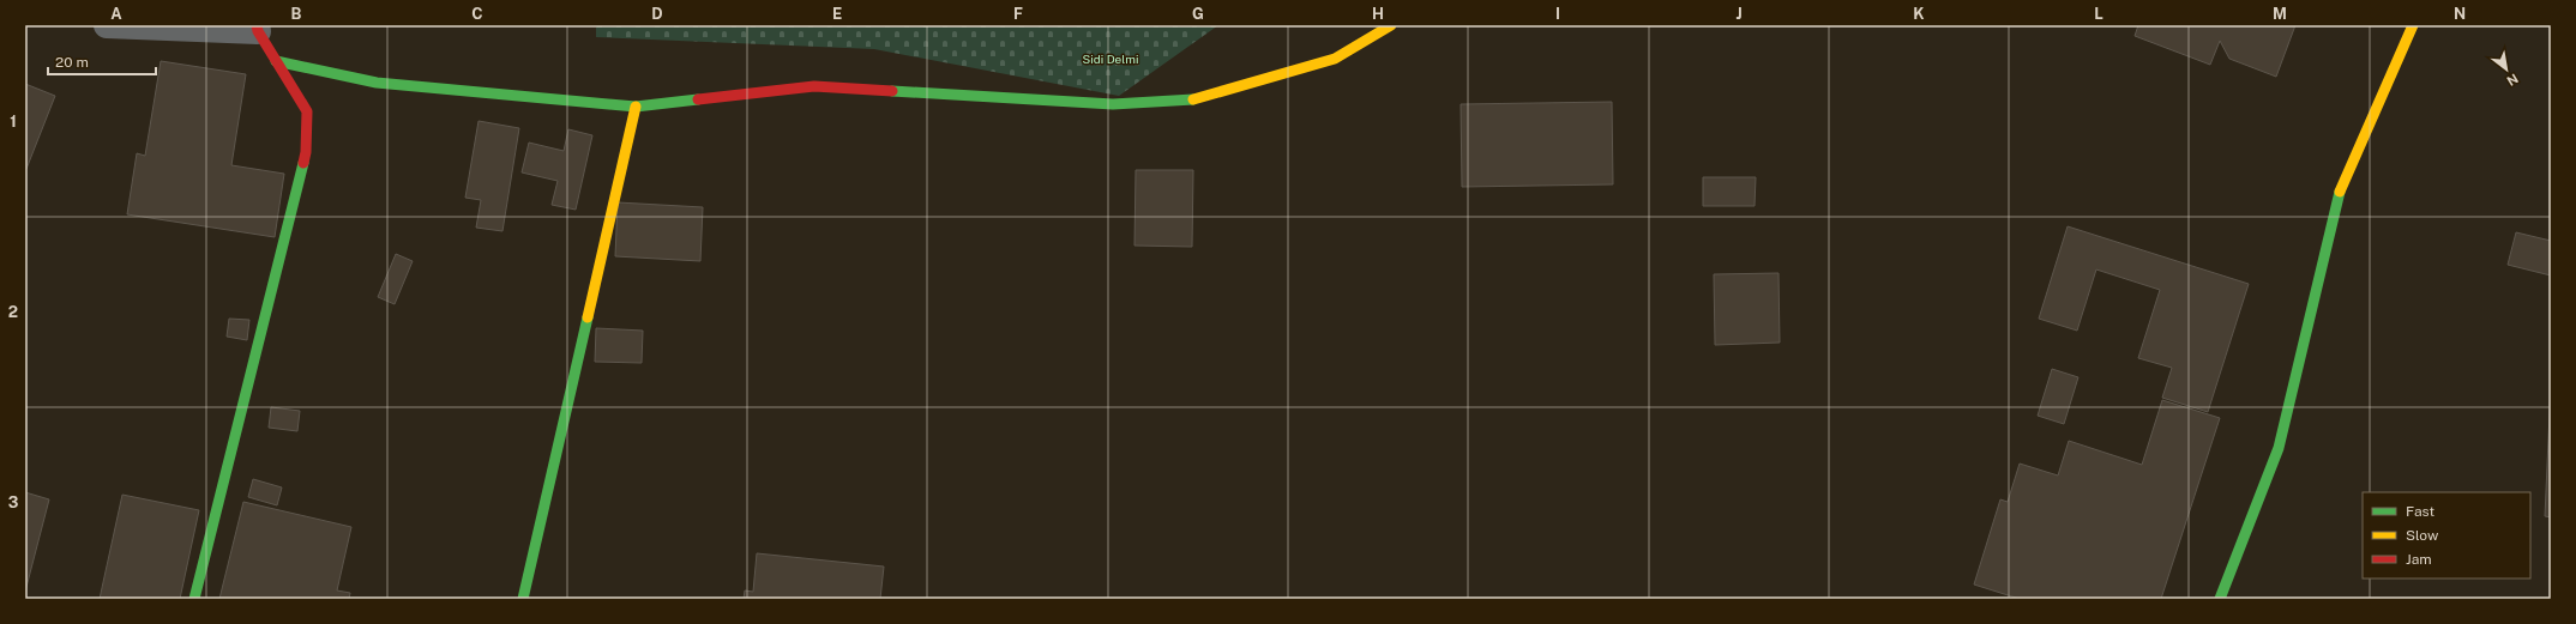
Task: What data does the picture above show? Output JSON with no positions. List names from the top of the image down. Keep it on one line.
{"parks":["Sidi Delmi"],"legend":["Fast","Slow","Jam"],"scale_bar":"20 m","north":"bottom right","grid":{"columns":["A","B","C","D","E","F","G","H","I","J","K","L","M","N"],"rows":["1","2","3"]}}
